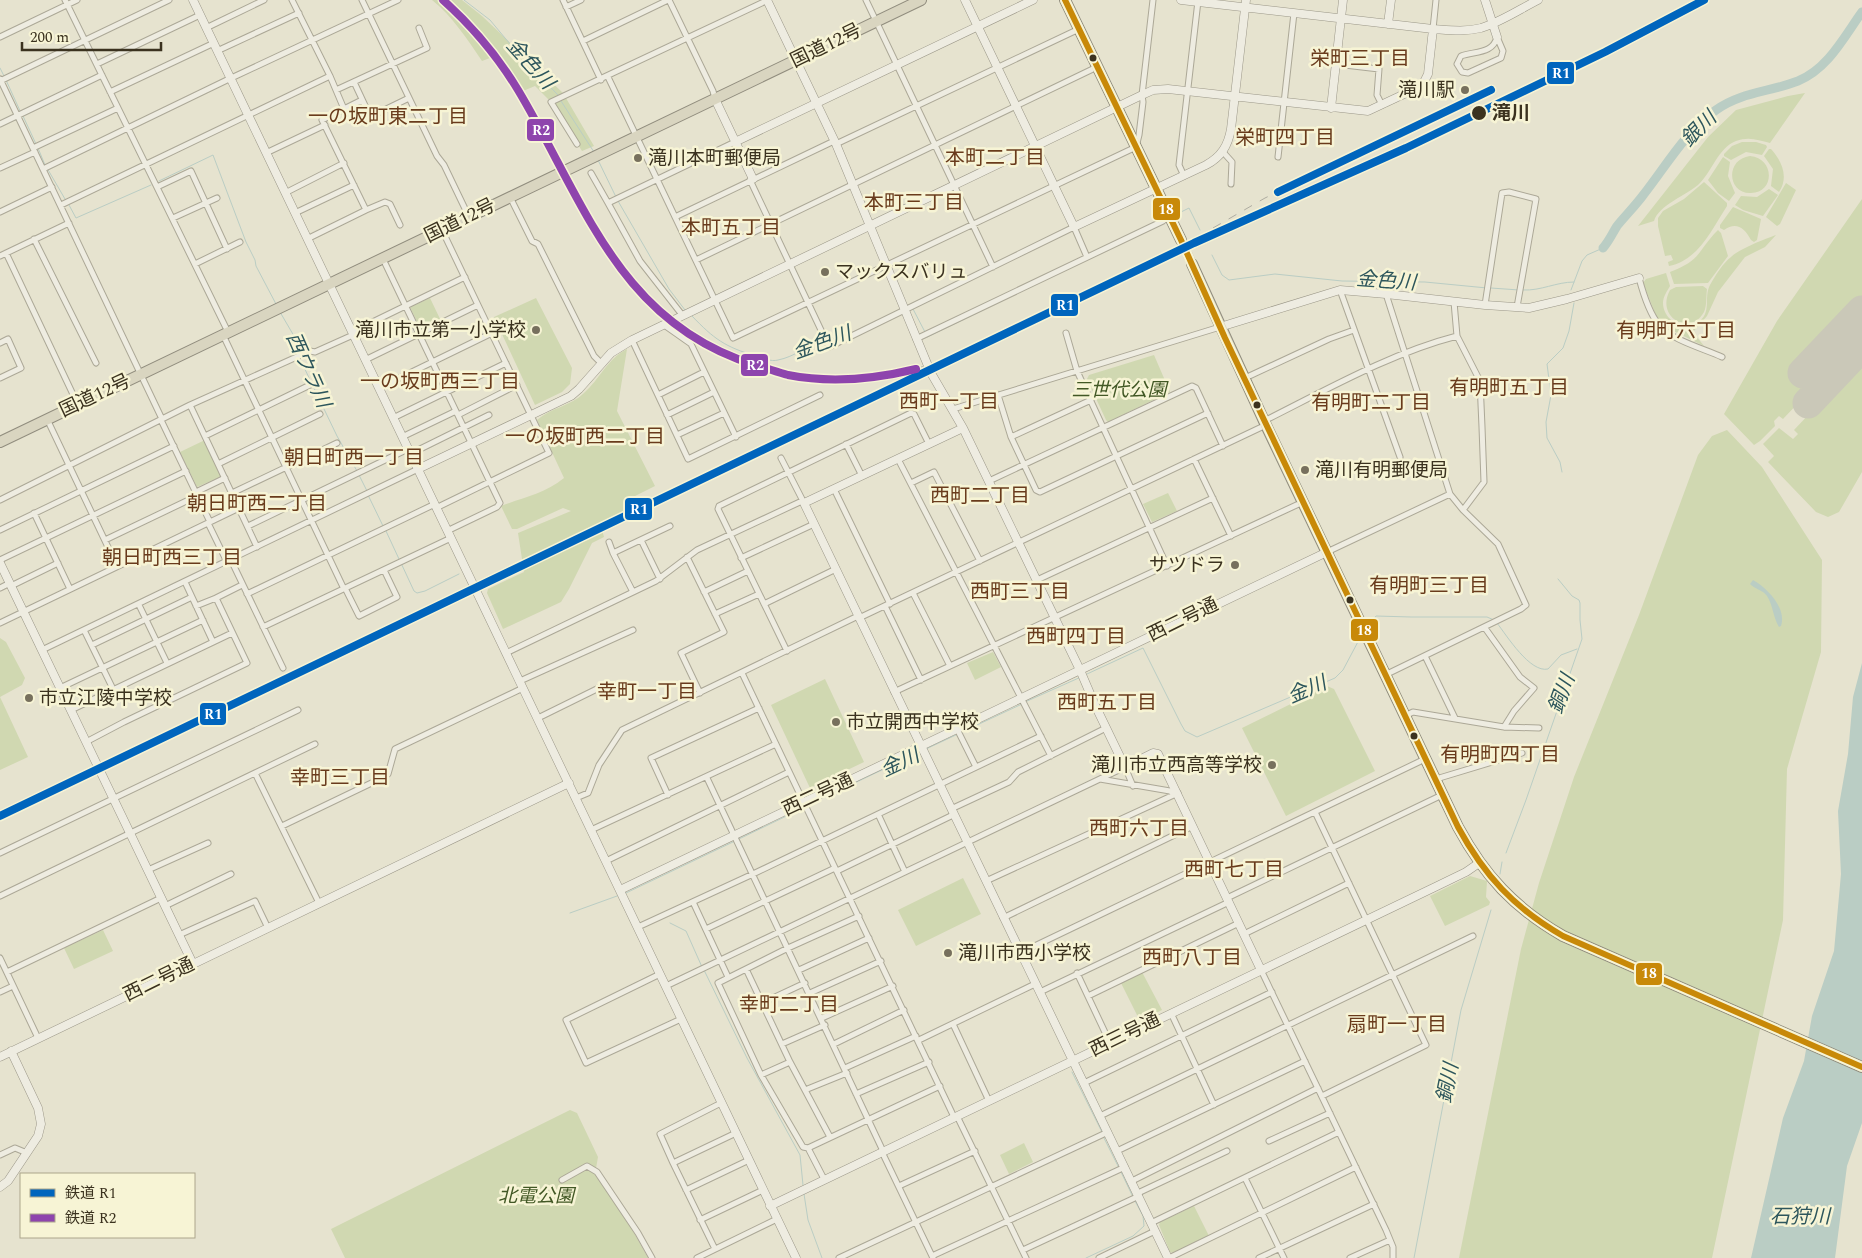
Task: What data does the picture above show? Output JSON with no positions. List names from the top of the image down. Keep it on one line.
{"streets":{"highway":["国道12号"],"street":["西二号通","西三号通"]},"districts":["栄町三丁目","一の坂町東二丁目","栄町四丁目","本町二丁目","本町三丁目","本町五丁目","有明町六丁目","一の坂町西三丁目","有明町五丁目","西町一丁目","有明町二丁目","一の坂町西二丁目","朝日町西一丁目","西町二丁目","朝日町西二丁目","朝日町西三丁目","有明町三丁目","西町三丁目","西町四丁目","幸町一丁目","西町五丁目","有明町四丁目","幸町三丁目","西町六丁目","西町七丁目","西町八丁目","幸町二丁目","扇町一丁目"],"water":["金色川","銀川","西ウラ川","金川","銅川","石狩川"],"parks":["三世代公園","北電公園"],"places":["滝川駅","滝川","滝川本町郵便局","マックスバリュ","滝川市立第一小学校","滝川有明郵便局","サツドラ","市立江陵中学校","市立開西中学校","滝川市立西高等学校","滝川市西小学校"],"lines":["rail line R1","rail line R2","transit line 18"],"legend":["鉄道 R1","鉄道 R2"],"scale_bar":"200 m"}
